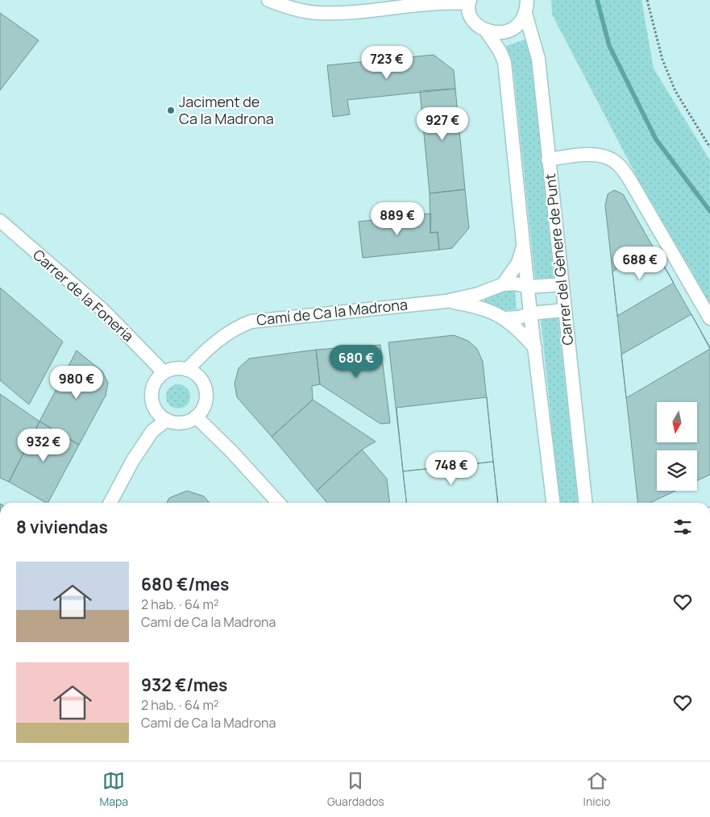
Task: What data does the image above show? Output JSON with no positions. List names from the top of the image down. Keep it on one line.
{"streets":{"street":["Carrer del Gènere de Punt","Carrer de la Foneria","Camí de Ca la Madrona"]},"crossings":[["Carrer del Gènere de Punt","Camí de Ca la Madrona"],["Carrer de la Foneria","Camí de Ca la Madrona"]],"places":["Jaciment de Ca la Madrona"],"north":"bottom","page":{"price":["723 €","927 €","889 €","688 €","680 €","980 €","932 €","748 €"],"heading":"8 viviendas","list":[{"name":"680 €/mes","note":"2 hab. · 64 m² · Camí de Ca la Madrona"},{"name":"932 €/mes","note":"2 hab. · 64 m² · Camí de Ca la Madrona"}],"tabs":["Mapa","Guardados","Inicio"]}}
